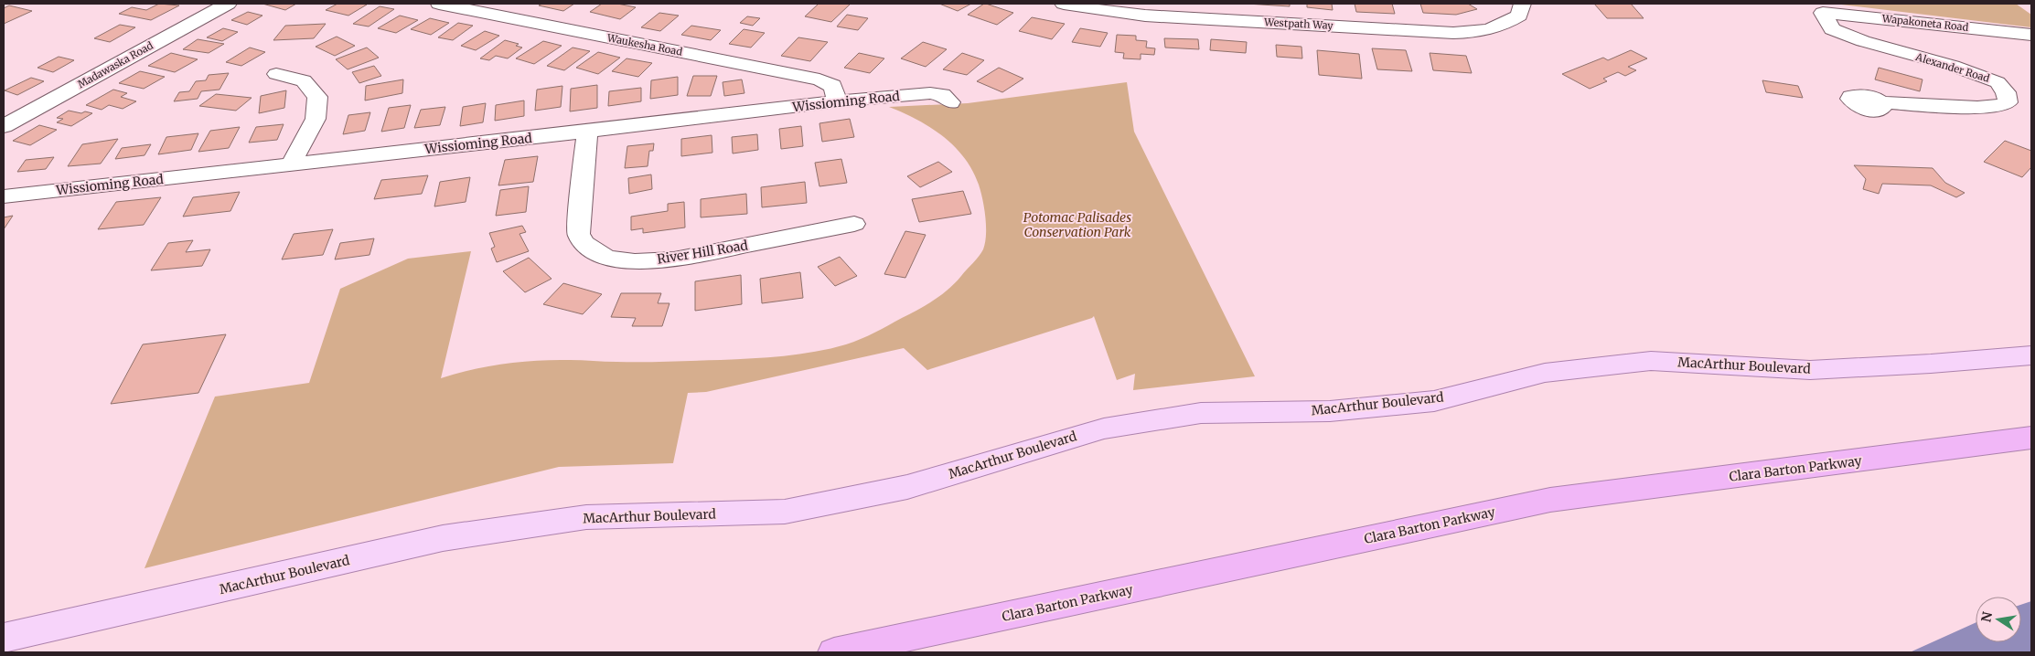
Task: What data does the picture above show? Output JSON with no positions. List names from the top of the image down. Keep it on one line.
{"streets":{"highway":["Clara Barton Parkway"],"main road":["MacArthur Boulevard"],"street":["Wapakoneta Road","Westpath Way","Waukesha Road","Madawaska Road","Alexander Road","Wissioming Road","River Hill Road"]},"crossings":[["Wapakoneta Road","Alexander Road"],["Waukesha Road","Wissioming Road"],["Wissioming Road","River Hill Road"]],"parks":["Potomac Palisades Conservation Park"],"north":"left"}
